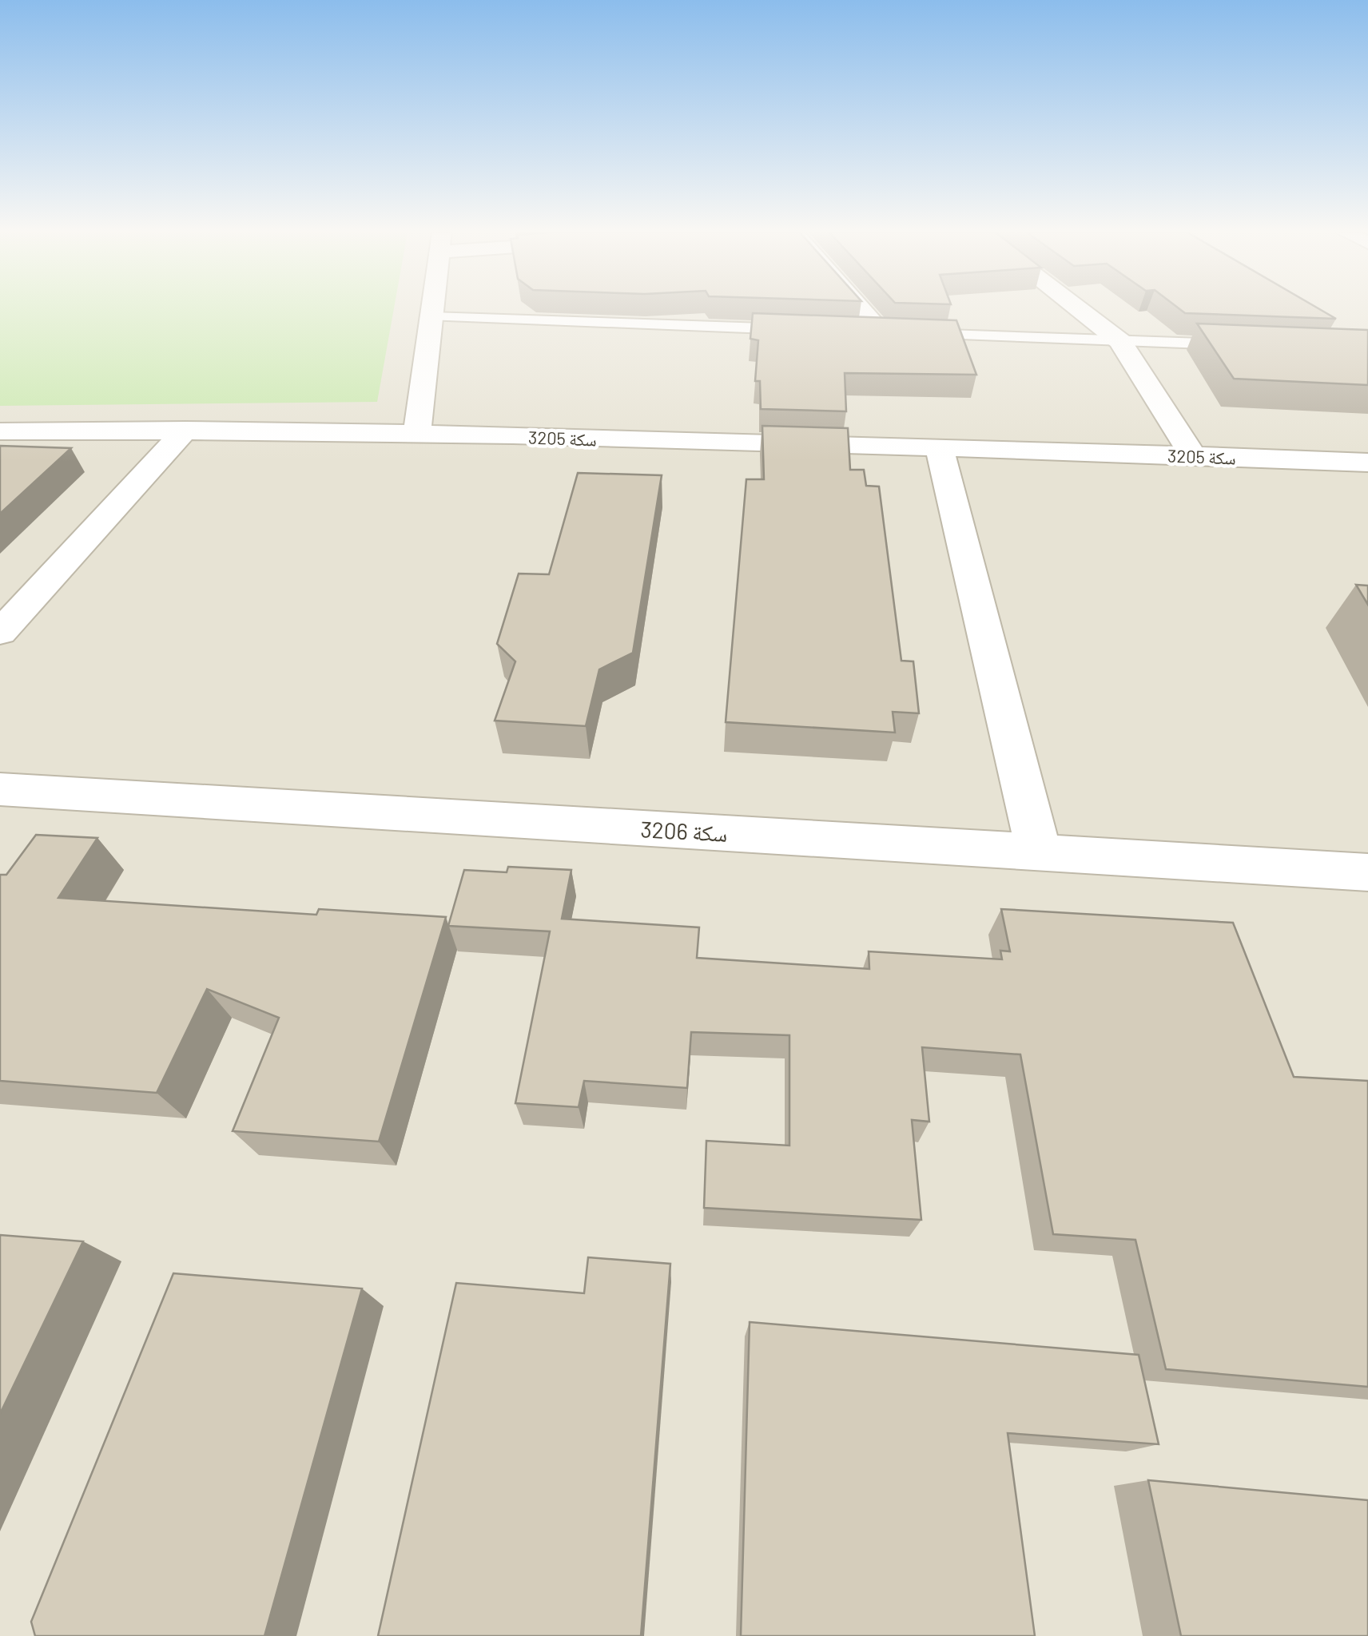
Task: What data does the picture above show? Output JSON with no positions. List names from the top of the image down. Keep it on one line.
{"streets":{"street":["سكة 3205","سكة 3206"]}}
